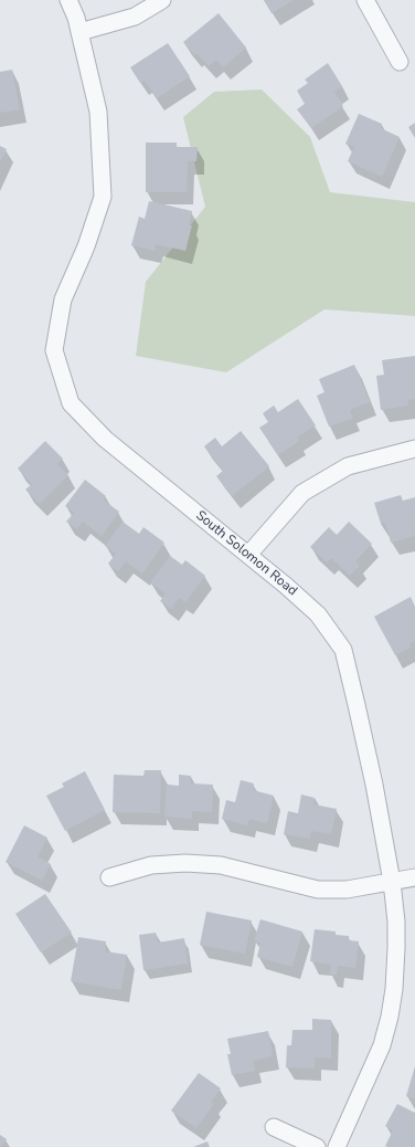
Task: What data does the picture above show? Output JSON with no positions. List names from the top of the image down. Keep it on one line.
{"streets":{"street":["South Solomon Road"]}}
